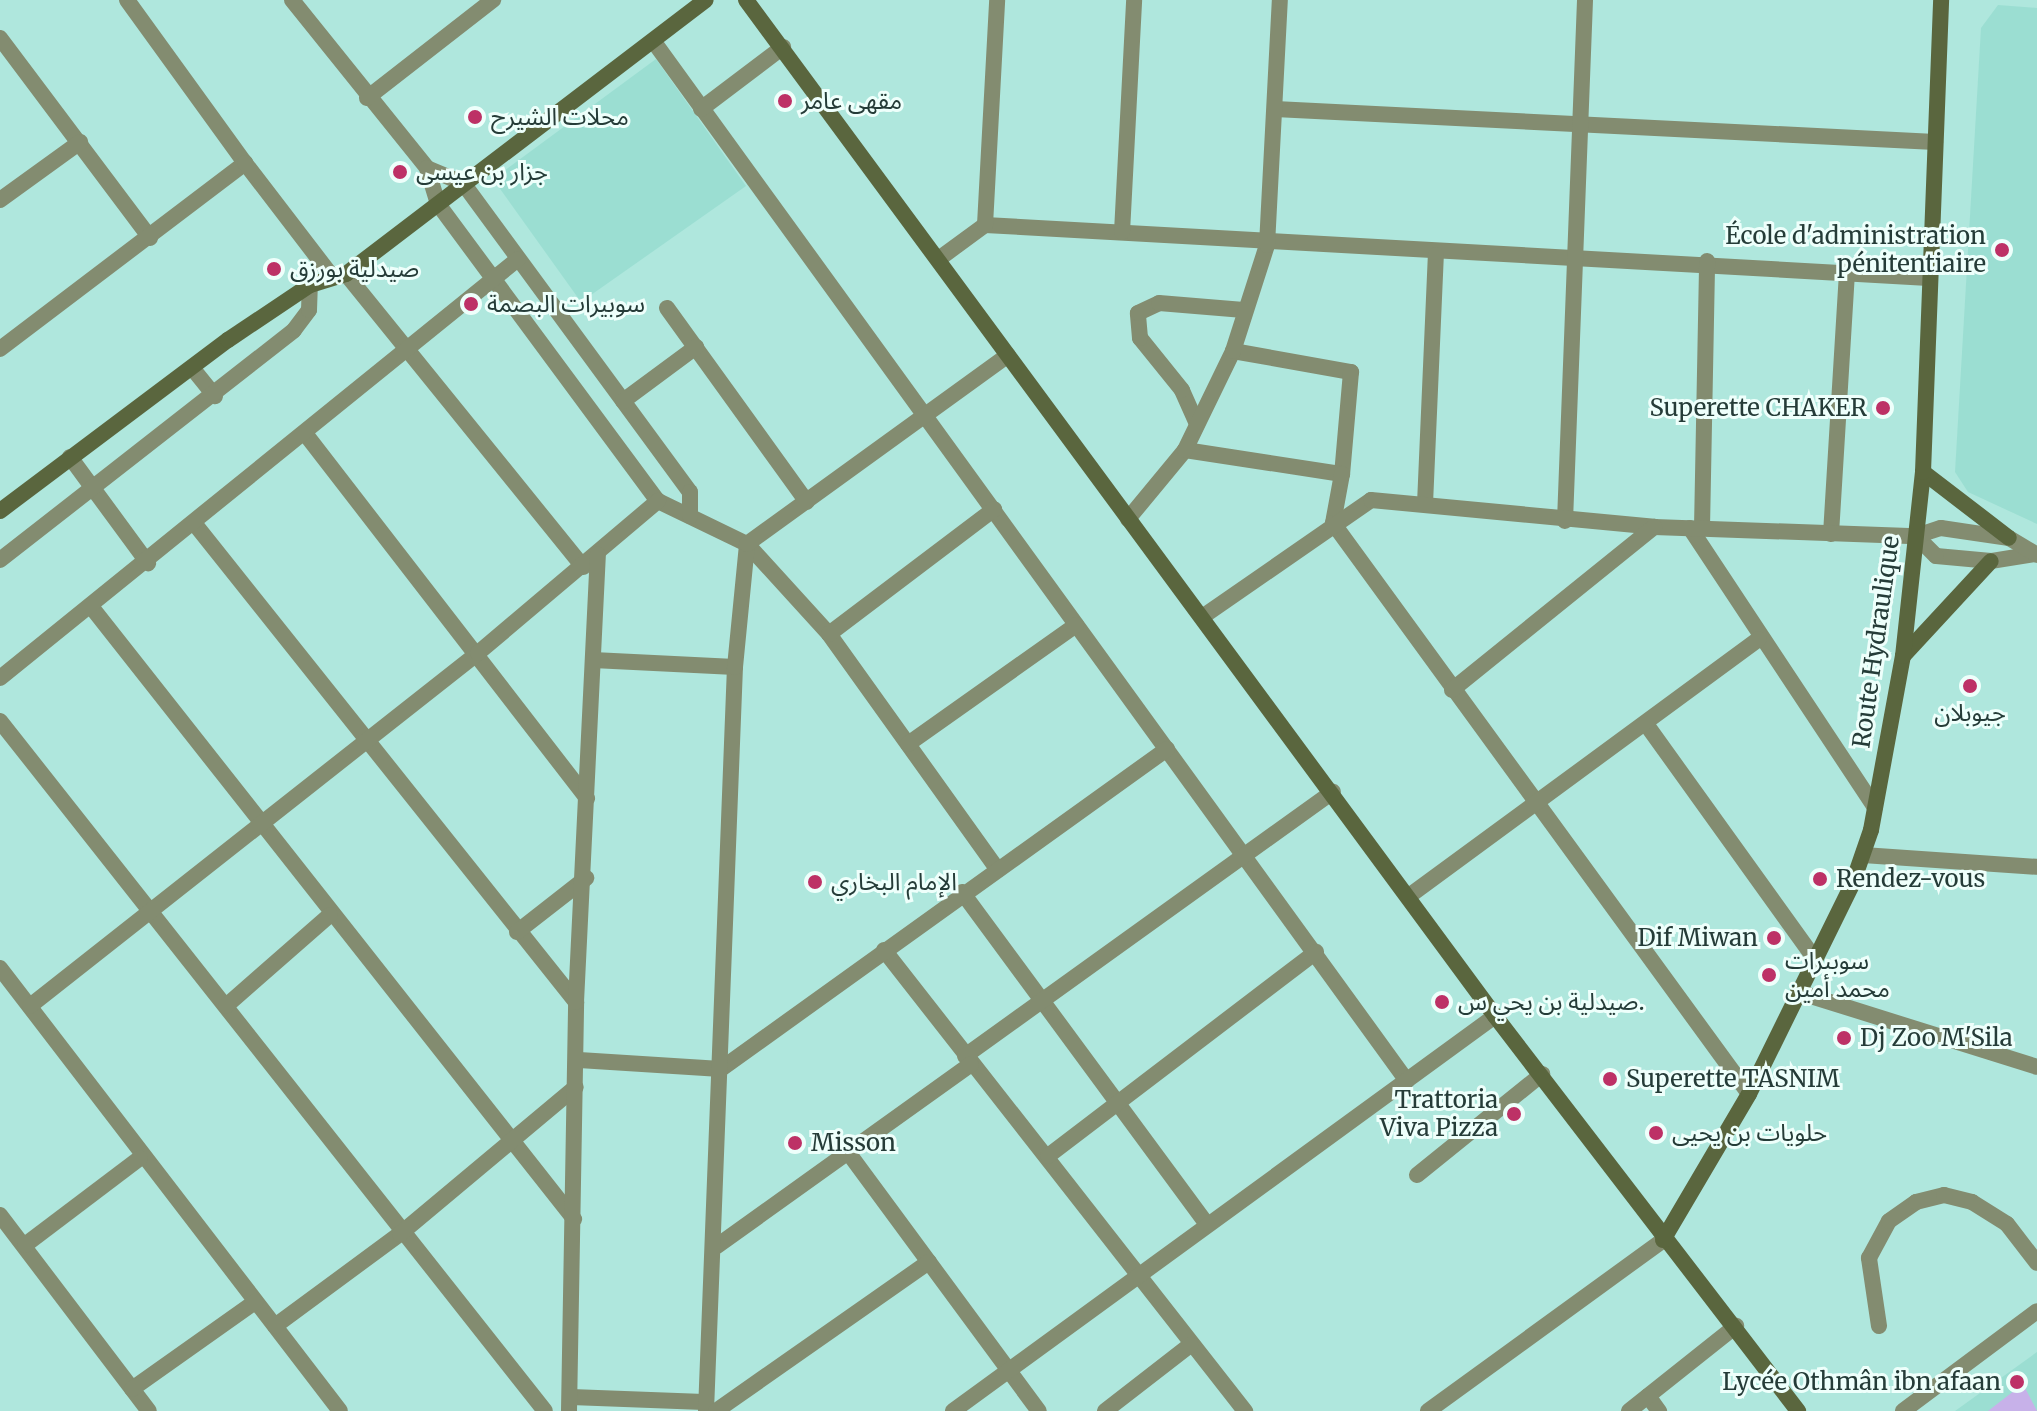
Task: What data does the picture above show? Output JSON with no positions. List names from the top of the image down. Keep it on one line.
{"streets":{"main road":["Route Hydraulique"]},"places":["مقهى عامر","محلات الشيرح","جزار بن عيسى","École d'administration pénitentiaire","صيدلية بورزق","سوبيرات البصمة","Superette CHAKER","جيوبلان","Rendez-vous","الإمام البخاري","Dif Miwan","سوبيرات محمد أمين","صيدلية بن يحي س.","Dj Zoo M'Sila","Superette TASNIM","Trattoria Viva Pizza","حلويات بن يحيى","Misson","Lycée Othmân ibn afaan"]}
